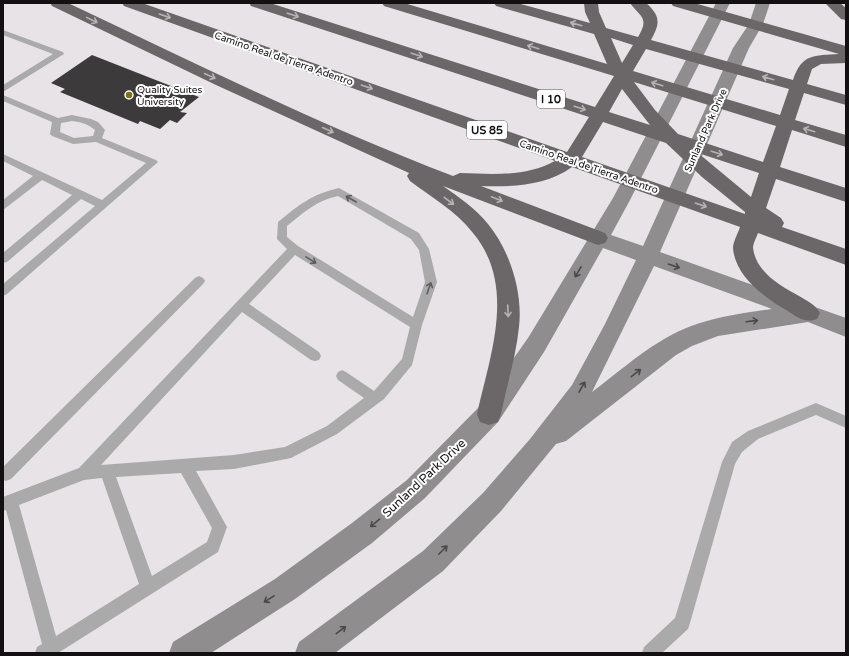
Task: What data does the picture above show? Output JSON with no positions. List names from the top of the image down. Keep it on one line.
{"streets":{"highway":["Camino Real de Tierra Adentro","I 10","US 85"],"main road":["Sunland Park Drive"]},"places":["Quality Suites University"]}
